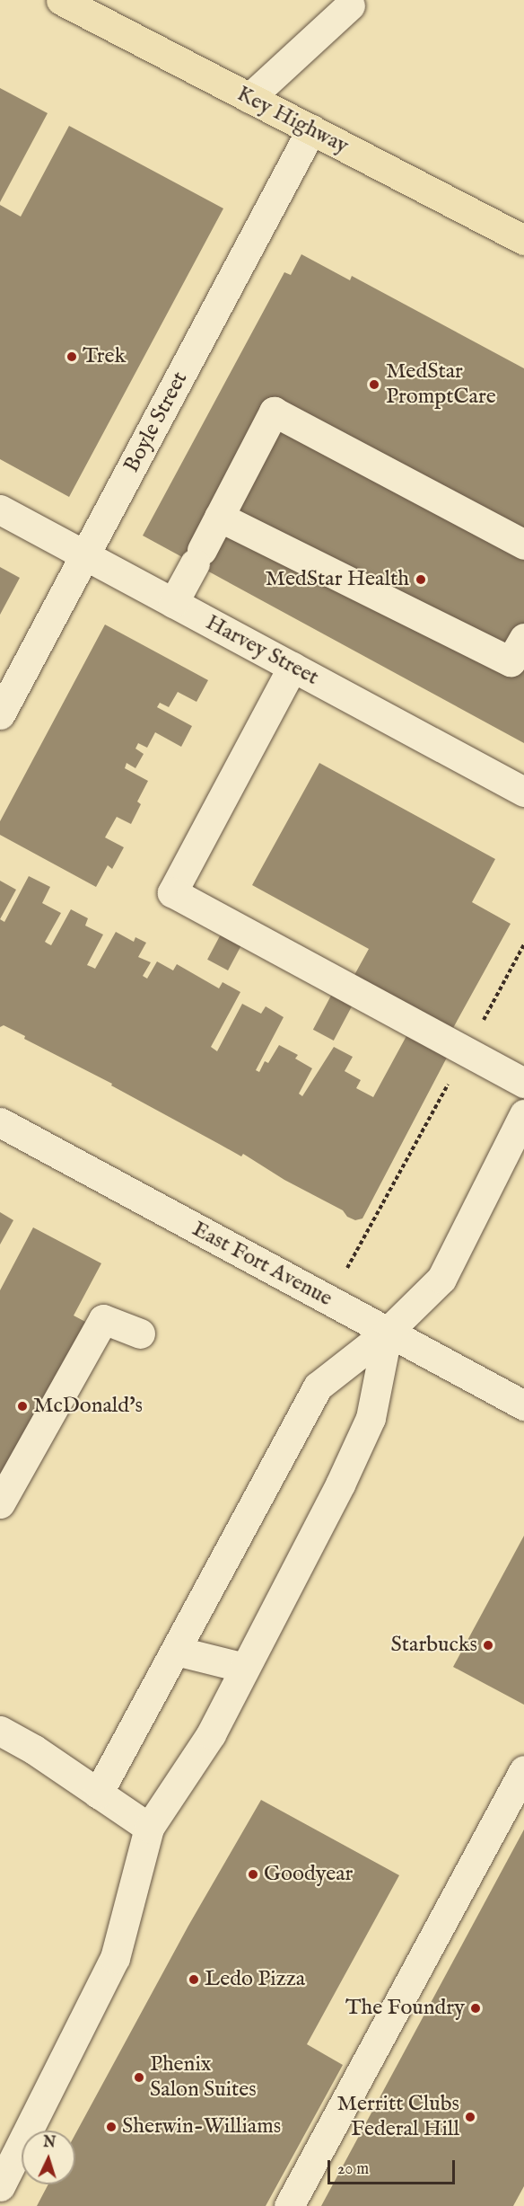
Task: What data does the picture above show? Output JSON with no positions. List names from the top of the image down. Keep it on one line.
{"streets":{"main road":["Key Highway"],"street":["Boyle Street","Harvey Street","East Fort Avenue"]},"crossings":[["Key Highway","Boyle Street"],["Boyle Street","Harvey Street"]],"places":["Trek","MedStar PromptCare","MedStar Health","McDonald's","Starbucks","Goodyear","Ledo Pizza","The Foundry","Phenix Salon Suites","Merritt Clubs Federal Hill","Sherwin-Williams"],"scale_bar":"20 m","north":"top"}
